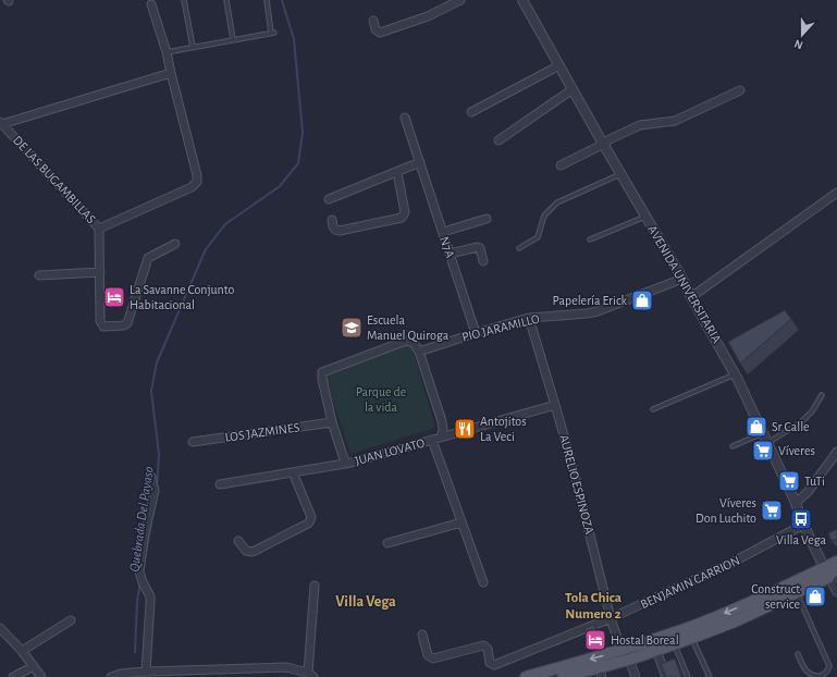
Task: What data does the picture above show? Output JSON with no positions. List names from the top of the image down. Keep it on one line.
{"streets":{"street":["DE LAS BUGAMBILLAS","N7A","AVENIDA UNIVERSITARIA","PIO JARAMILLO","LOS JAZMINES","JUAN LOVATO","AURELIO ESPINOZA","BENJAMIN CARRION"]},"crossings":[["N7A","PIO JARAMILLO"],["AVENIDA UNIVERSITARIA","PIO JARAMILLO"],["AVENIDA UNIVERSITARIA","BENJAMIN CARRION"],["PIO JARAMILLO","AURELIO ESPINOZA"],["JUAN LOVATO","AURELIO ESPINOZA"],["AURELIO ESPINOZA","BENJAMIN CARRION"]],"districts":["Tola Chica Numero 2","Villa Vega"],"water":["Quebrada Del Payaso"],"parks":["Parque de la vida"],"places":{"hotel":["La Savanne Conjunto Habitacional","Hostal Boreal"],"shop":["Papelería Erick","Sr Calle","Construct service"],"school or university":["Escuela Manuel Quiroga"],"restaurant":["Antojitos La Veci"],"supermarket":["Víveres","TuTi","Víveres Don Luchito"],"bus stop":["Villa Vega"]},"north":"bottom"}
